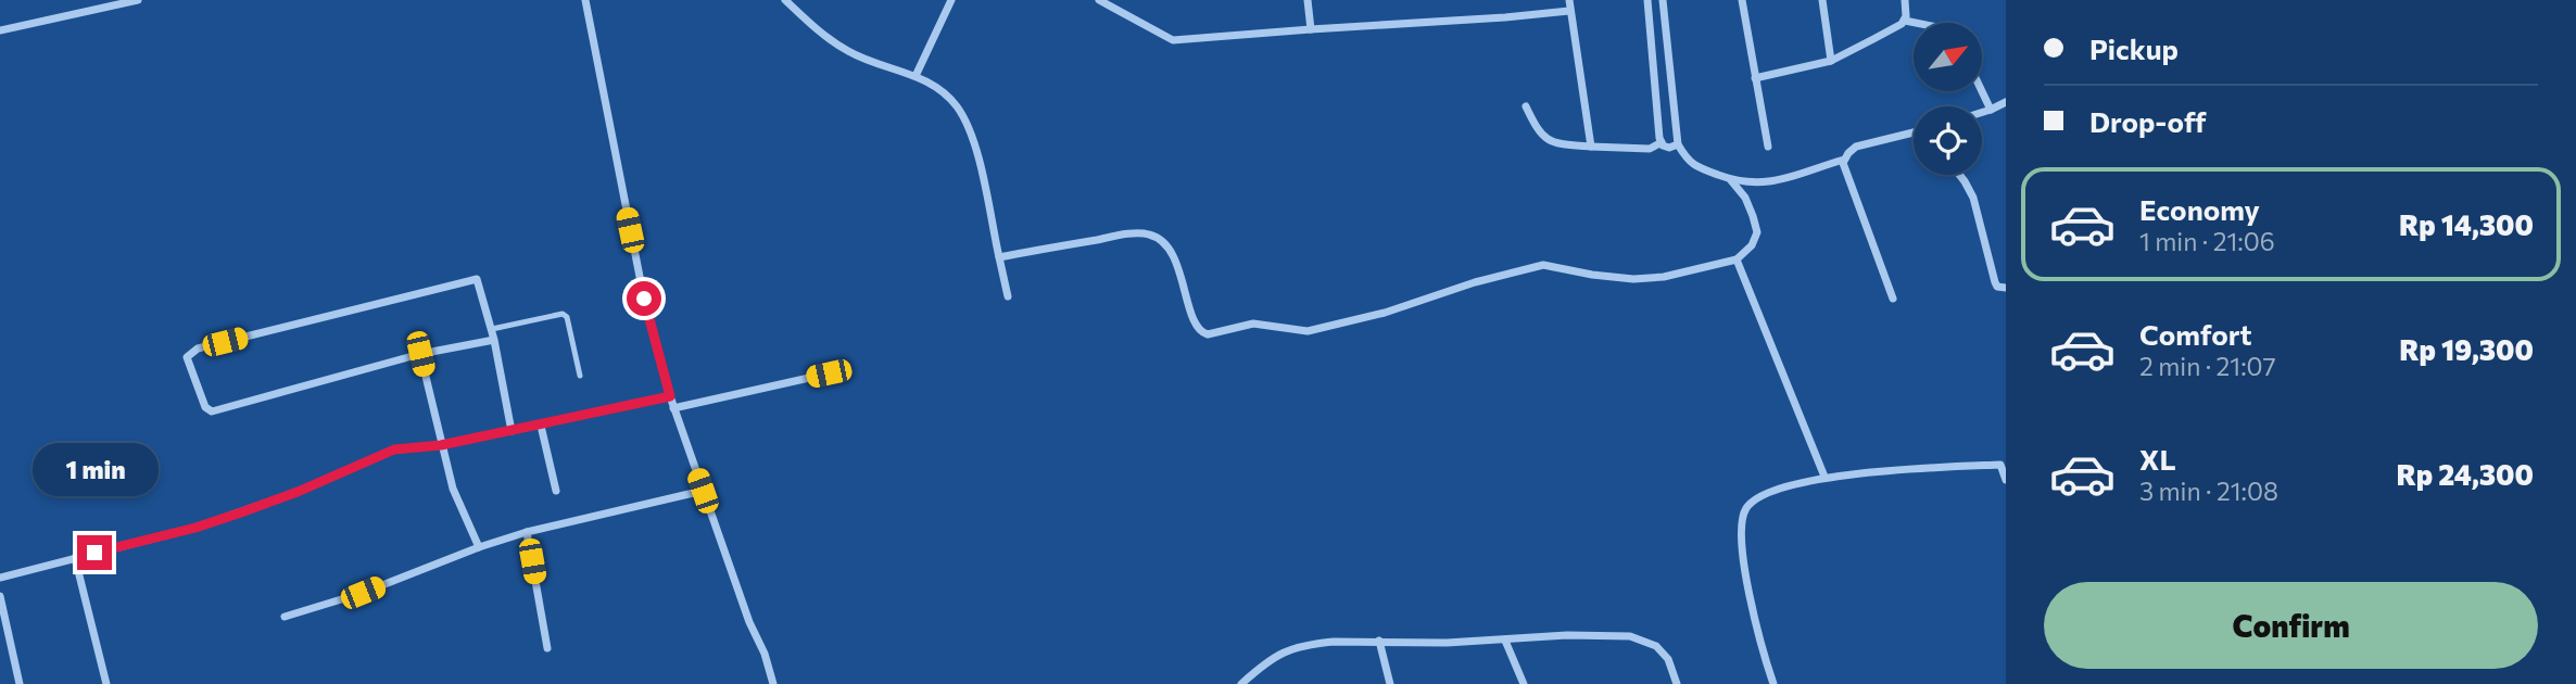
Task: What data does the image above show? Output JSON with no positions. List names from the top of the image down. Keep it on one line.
{"north":"top right","page":{"banner":["Pickup","Drop-off"],"list":[{"name":"Economy","note":"1 min · 21:06","value":"Rp 14,300"},{"name":"Comfort","note":"2 min · 21:07","value":"Rp 19,300"},{"name":"XL","note":"3 min · 21:08","value":"Rp 24,300"}],"bubble":"1 min","buttons":"Confirm"}}
